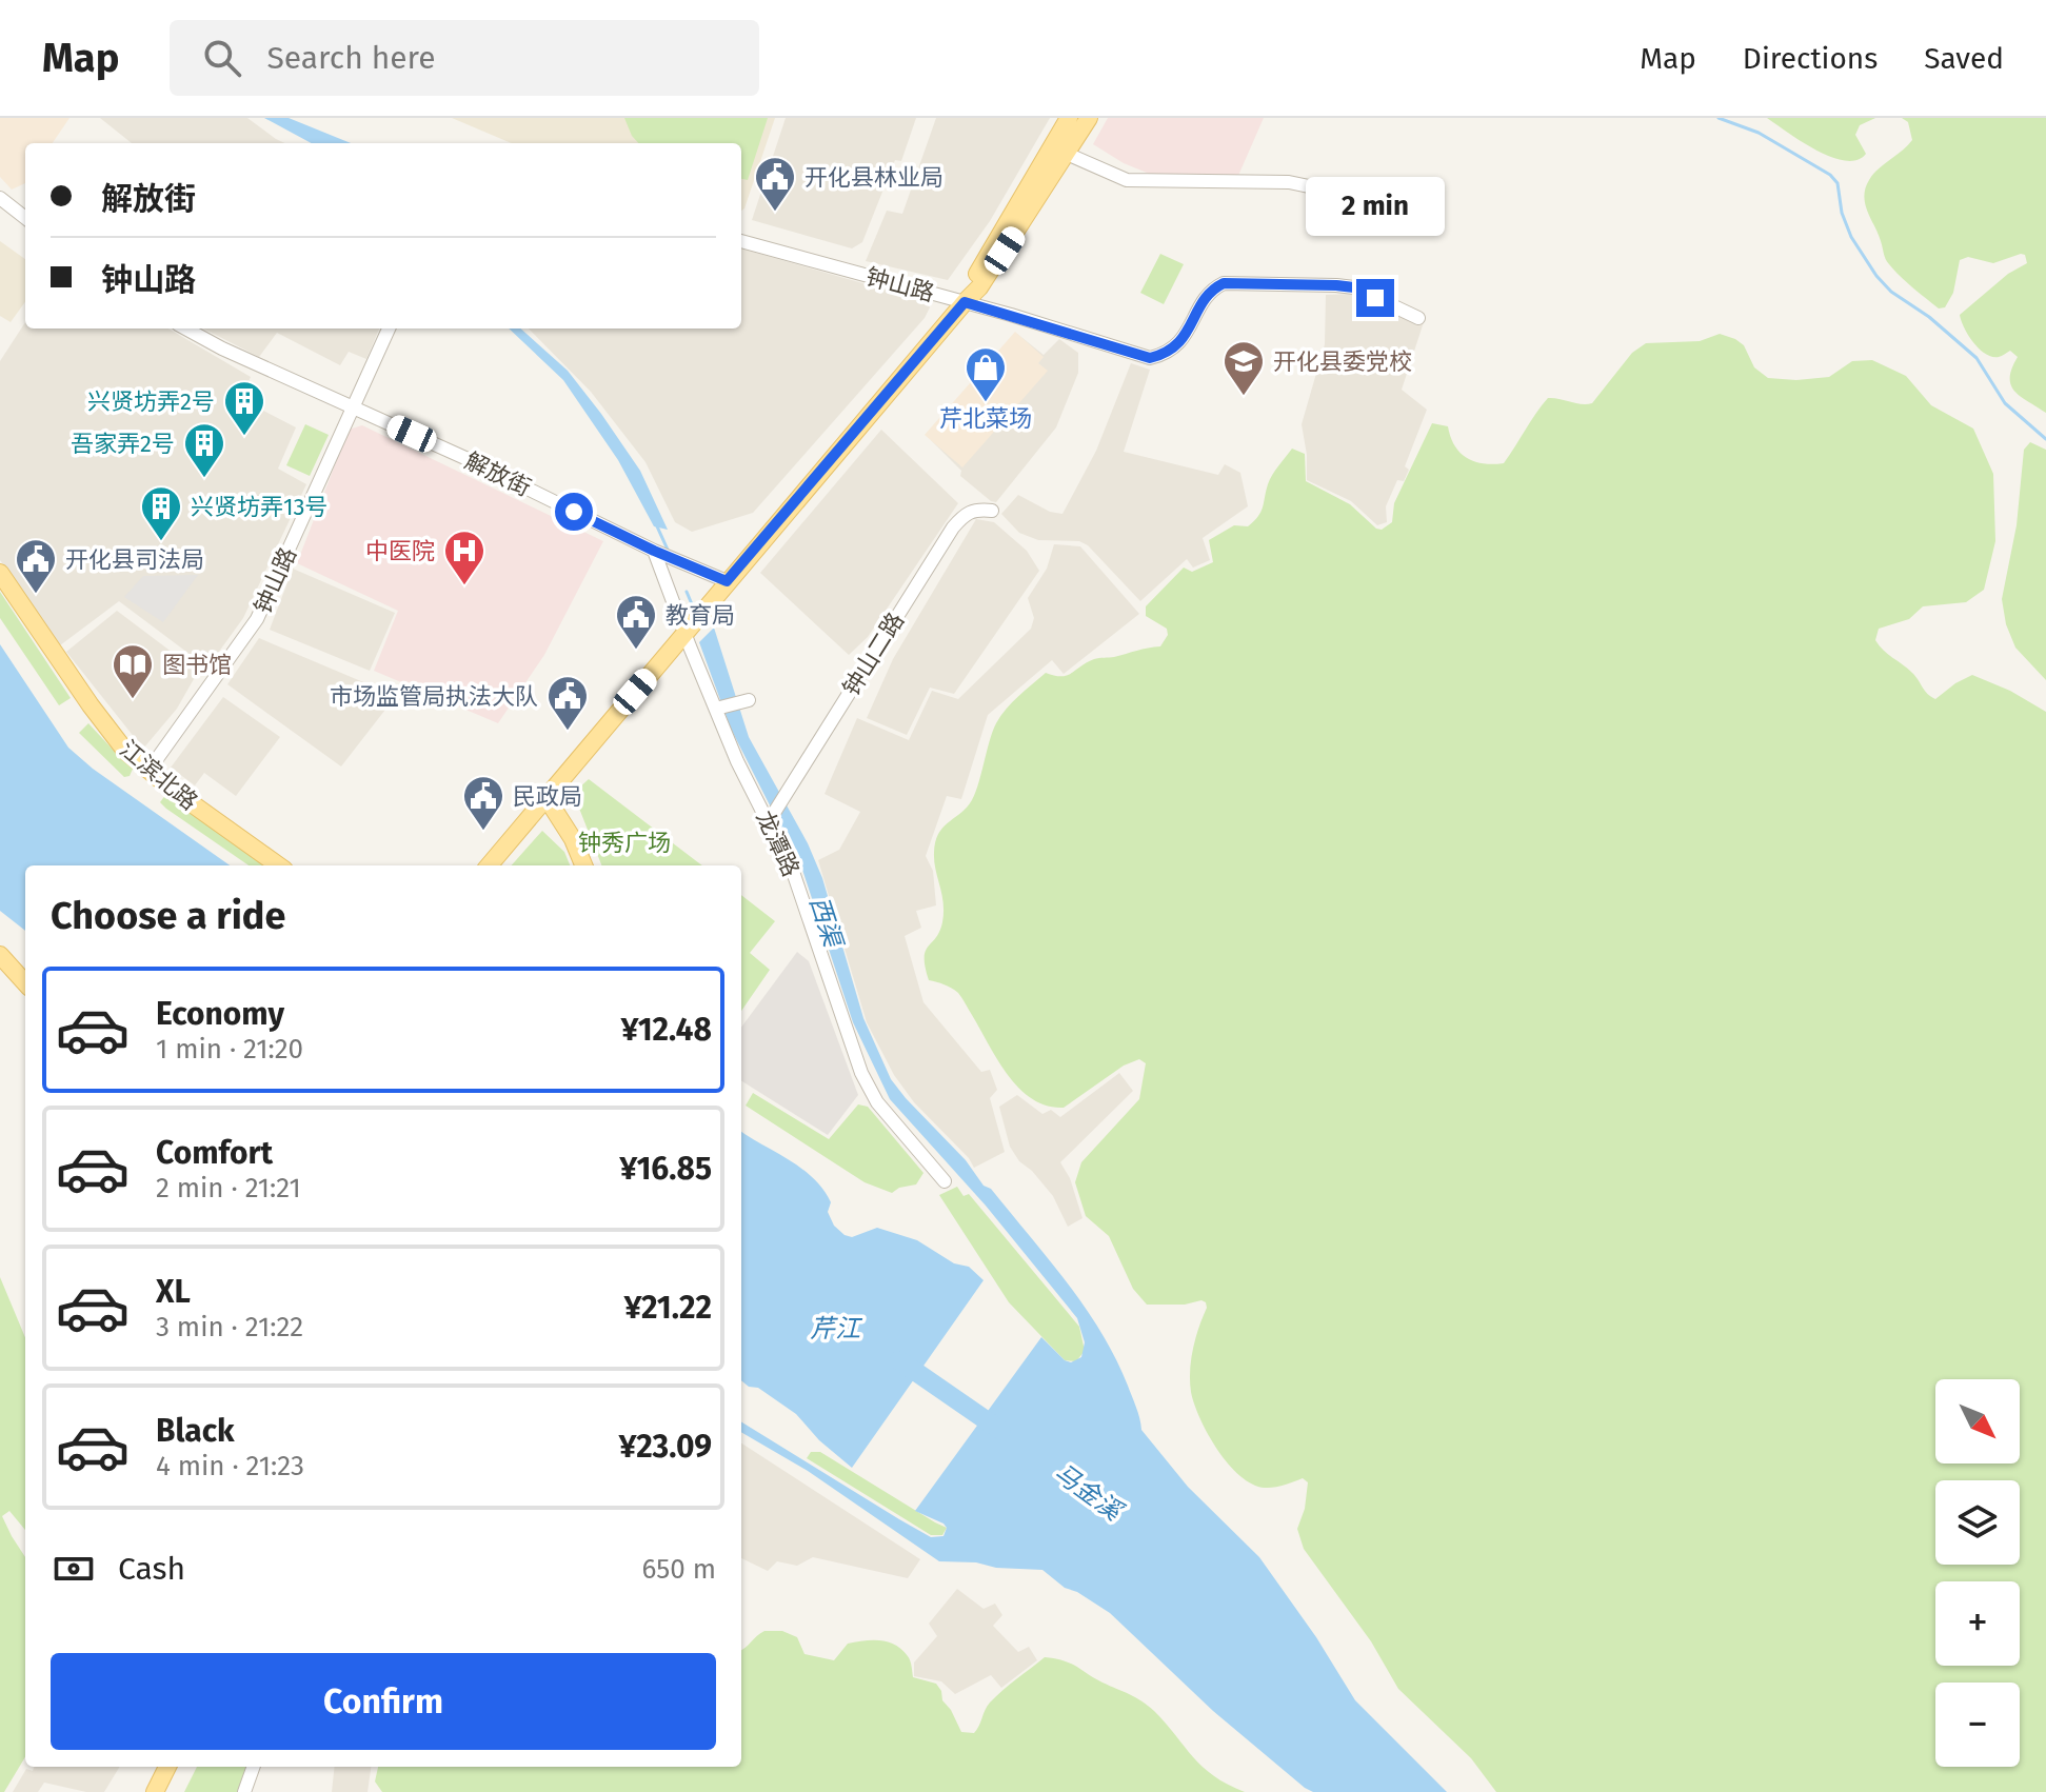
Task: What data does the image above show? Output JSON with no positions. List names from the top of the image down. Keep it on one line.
{"streets":{"main road":["江滨北路"],"street":["钟山路","解放街","钟山二路","龙潭路"]},"crossings":[["钟山路","解放街"],["钟山路","江滨北路"],["解放街","龙潭路"],["钟山二路","龙潭路"]],"water":["西渠","芹江","马金溪"],"parks":["钟秀广场"],"places":{"public building":["开化县林业局","开化县司法局","教育局","市场监管局执法大队","民政局"],"school or university":["开化县委党校"],"shop":["芹北菜场"],"building":["兴贤坊弄2号","吾家弄2号","兴贤坊弄13号"],"hospital":["中医院"],"library":["图书馆"]},"north":"bottom right","page":{"header":"Map","search":"Search here","nav":["Map","Directions","Saved"],"banner":["解放街","钟山路"],"bubble":"2 min","heading":"Choose a ride","list":[{"name":"Economy","note":"1 min · 21:20","value":"¥12.48"},{"name":"Comfort","note":"2 min · 21:21","value":"¥16.85"},{"name":"XL","note":"3 min · 21:22","value":"¥21.22"},{"name":"Black","note":"4 min · 21:23","value":"¥23.09"}],"map_buttons":["+","−"],"pay":["Cash","650 m"],"buttons":"Confirm"}}
